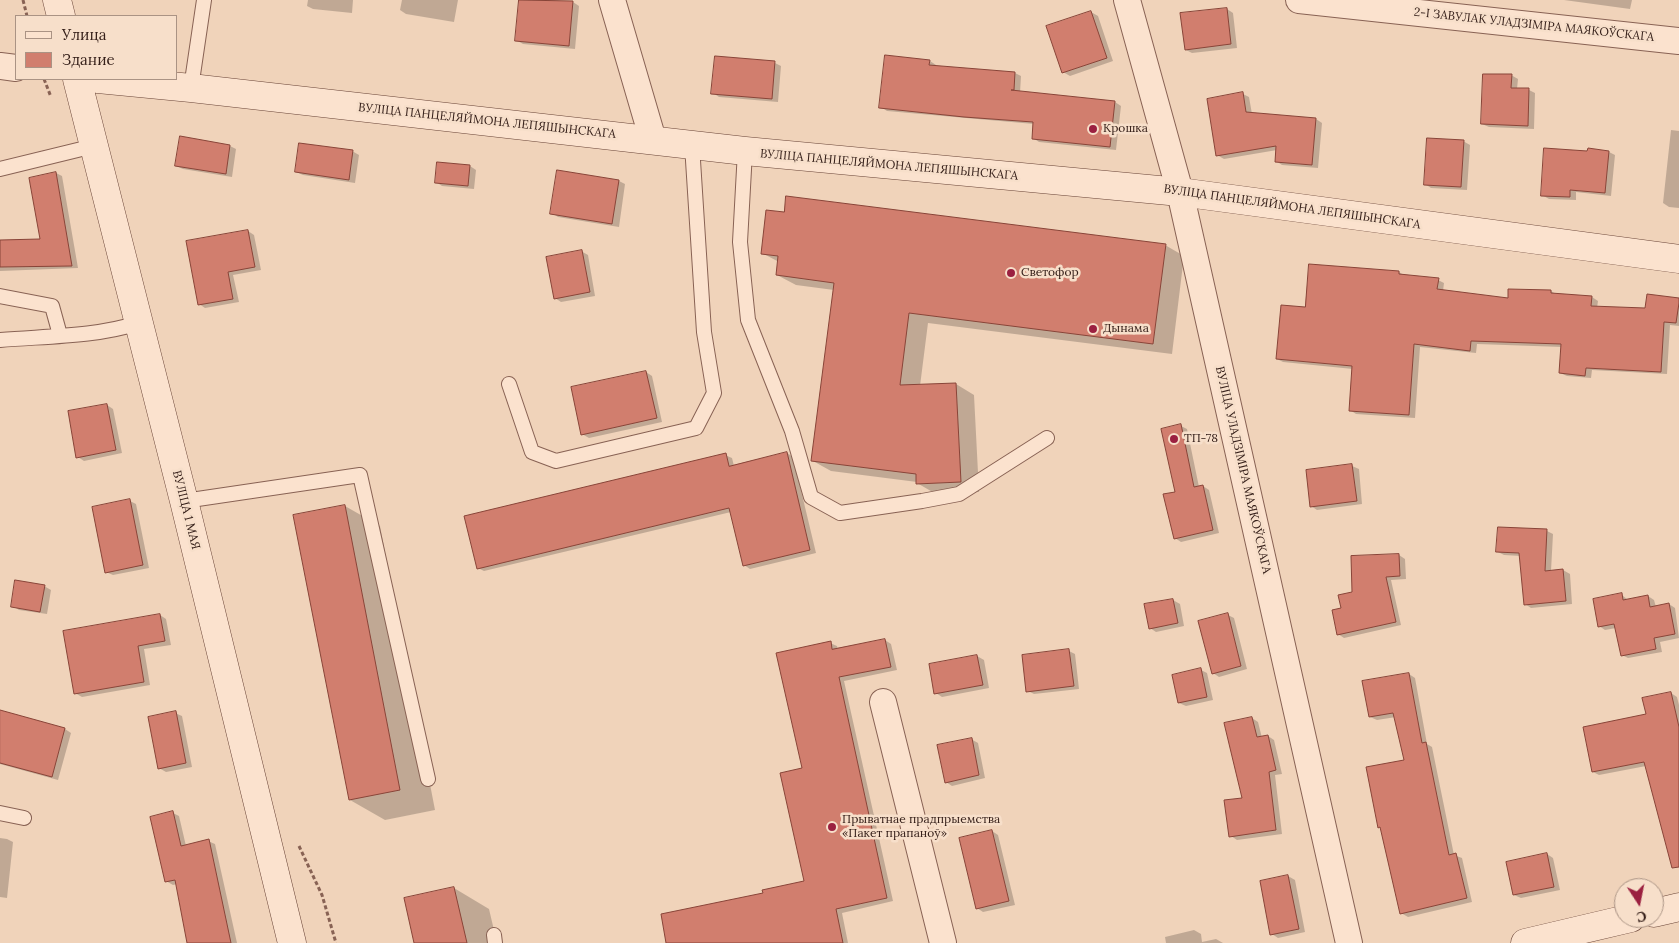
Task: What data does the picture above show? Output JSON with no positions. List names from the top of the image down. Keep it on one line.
{"streets":{"street":["2-І ЗАВУЛАК УЛАДЗІМІРА МАЯКОЎСКАГА","ВУЛІЦА ПАНЦЕЛЯЙМОНА ЛЕПЯШЫНСКАГА","ВУЛІЦА УЛАДЗІМІРА МАЯКОЎСКАГА","ВУЛІЦА 1 МАЯ"]},"crossings":[["ВУЛІЦА ПАНЦЕЛЯЙМОНА ЛЕПЯШЫНСКАГА","ВУЛІЦА УЛАДЗІМІРА МАЯКОЎСКАГА"]],"places":["Крошка","Светофор","Дынама","ТП-78","Прыватнае прадпрыемства «Пакет прапаноў»"],"legend":["Улица","Здание"],"north":"bottom"}
